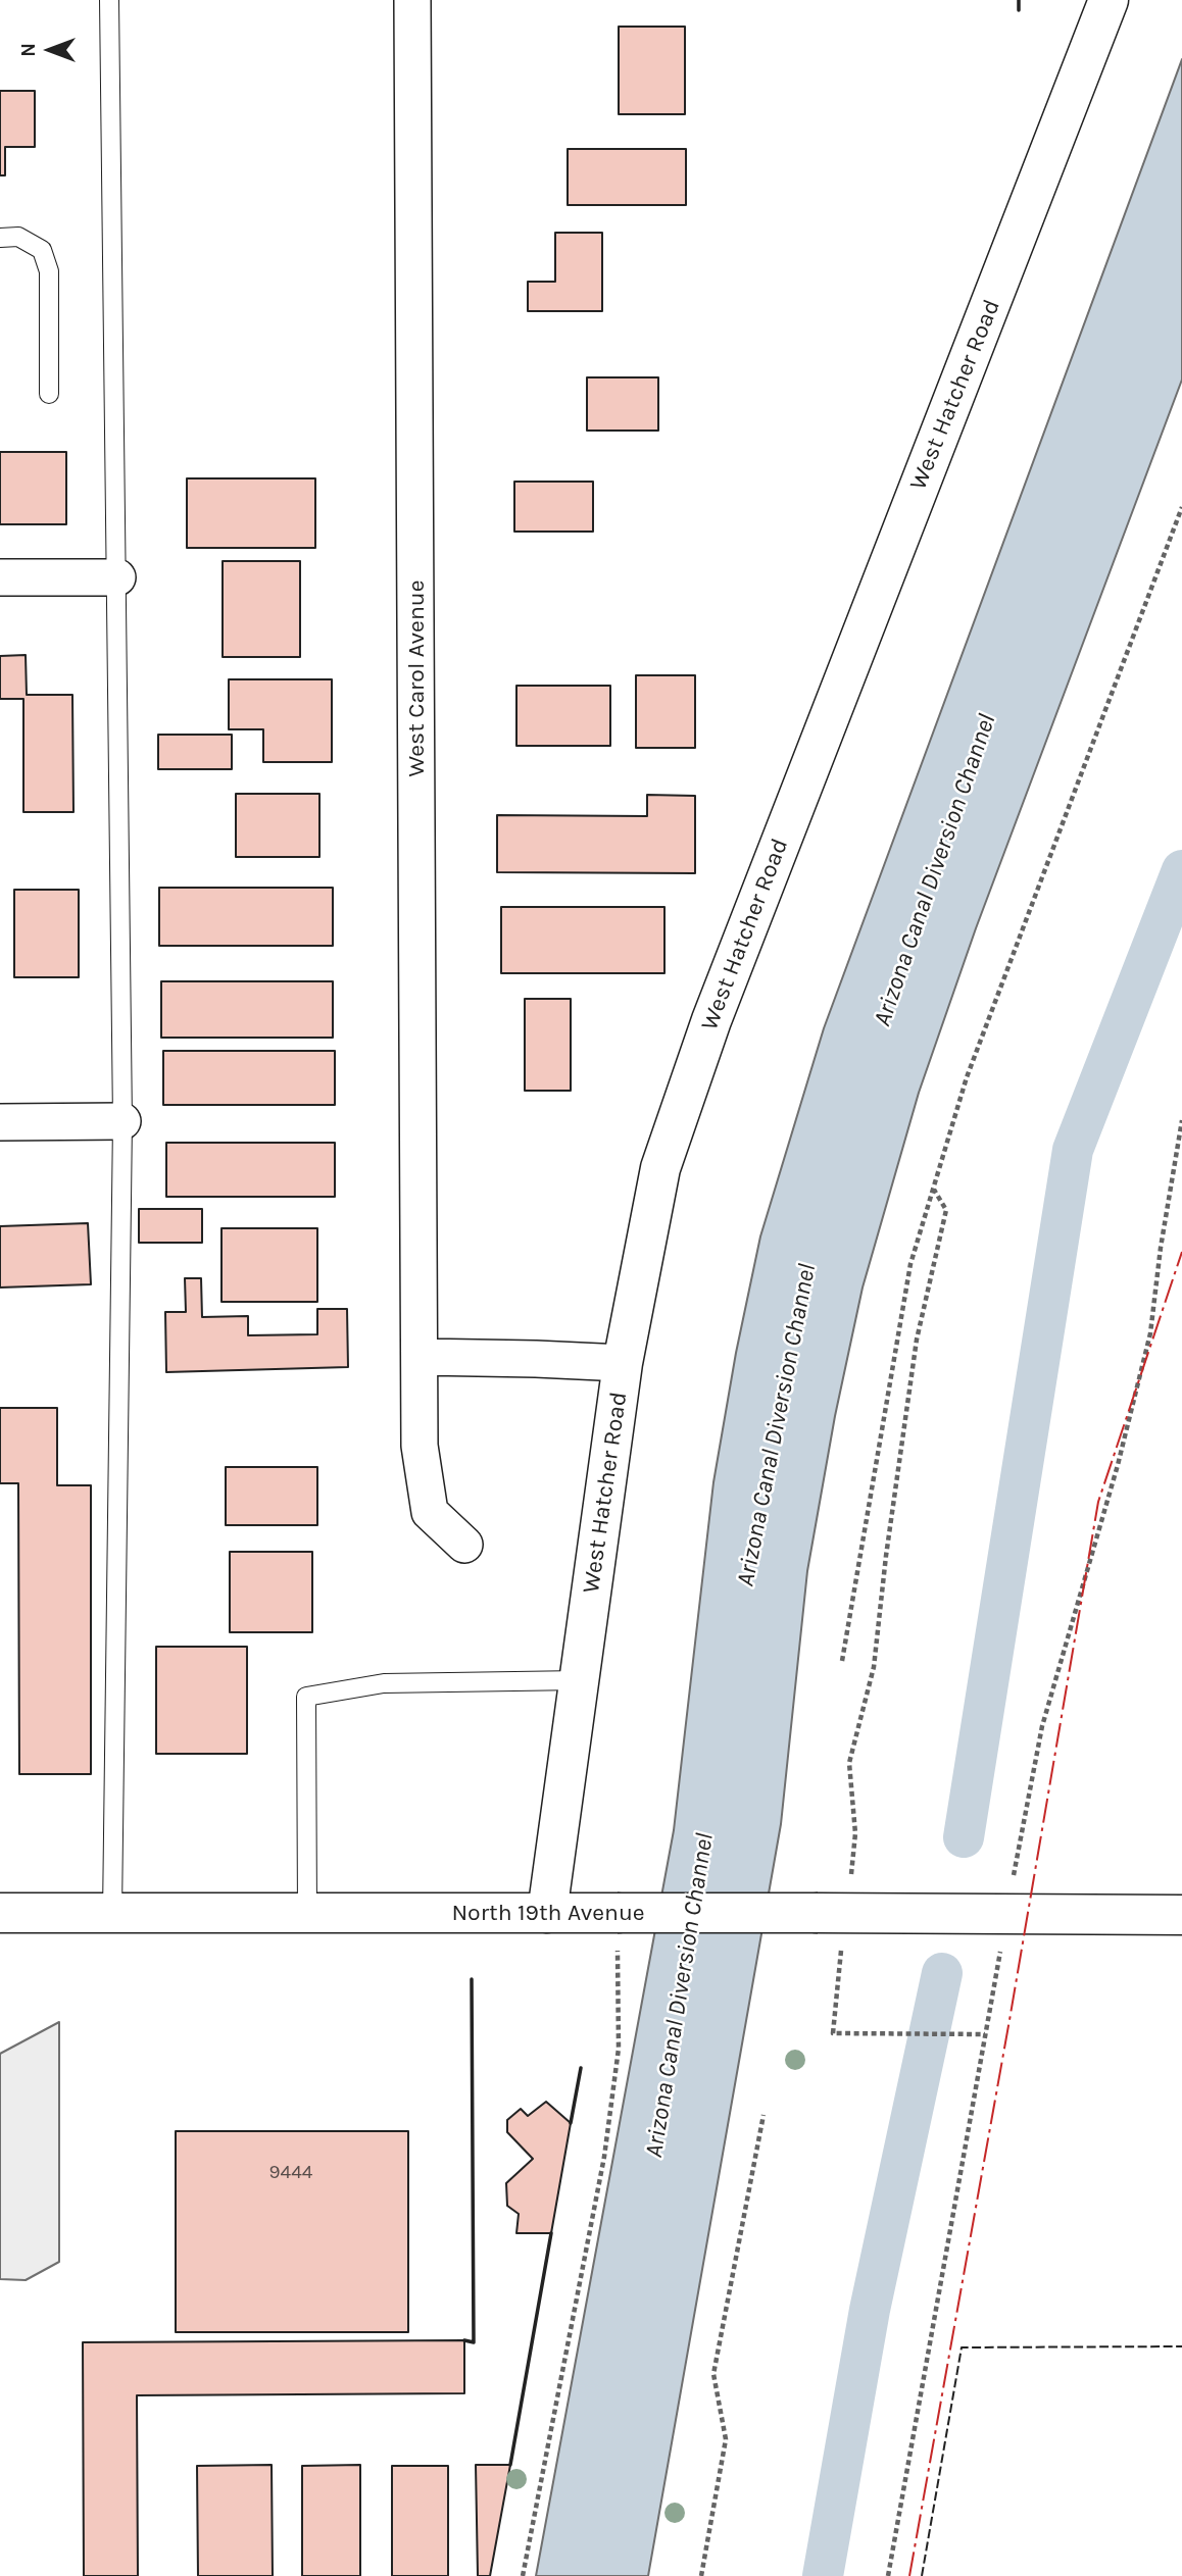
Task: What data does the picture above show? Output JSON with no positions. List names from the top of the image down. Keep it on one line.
{"streets":{"street":["West Hatcher Road","West Carol Avenue","North 19th Avenue"]},"crossings":[["West Hatcher Road","North 19th Avenue"]],"water":["Arizona Canal Diversion Channel"],"house_numbers":["9444"],"north":"left"}
